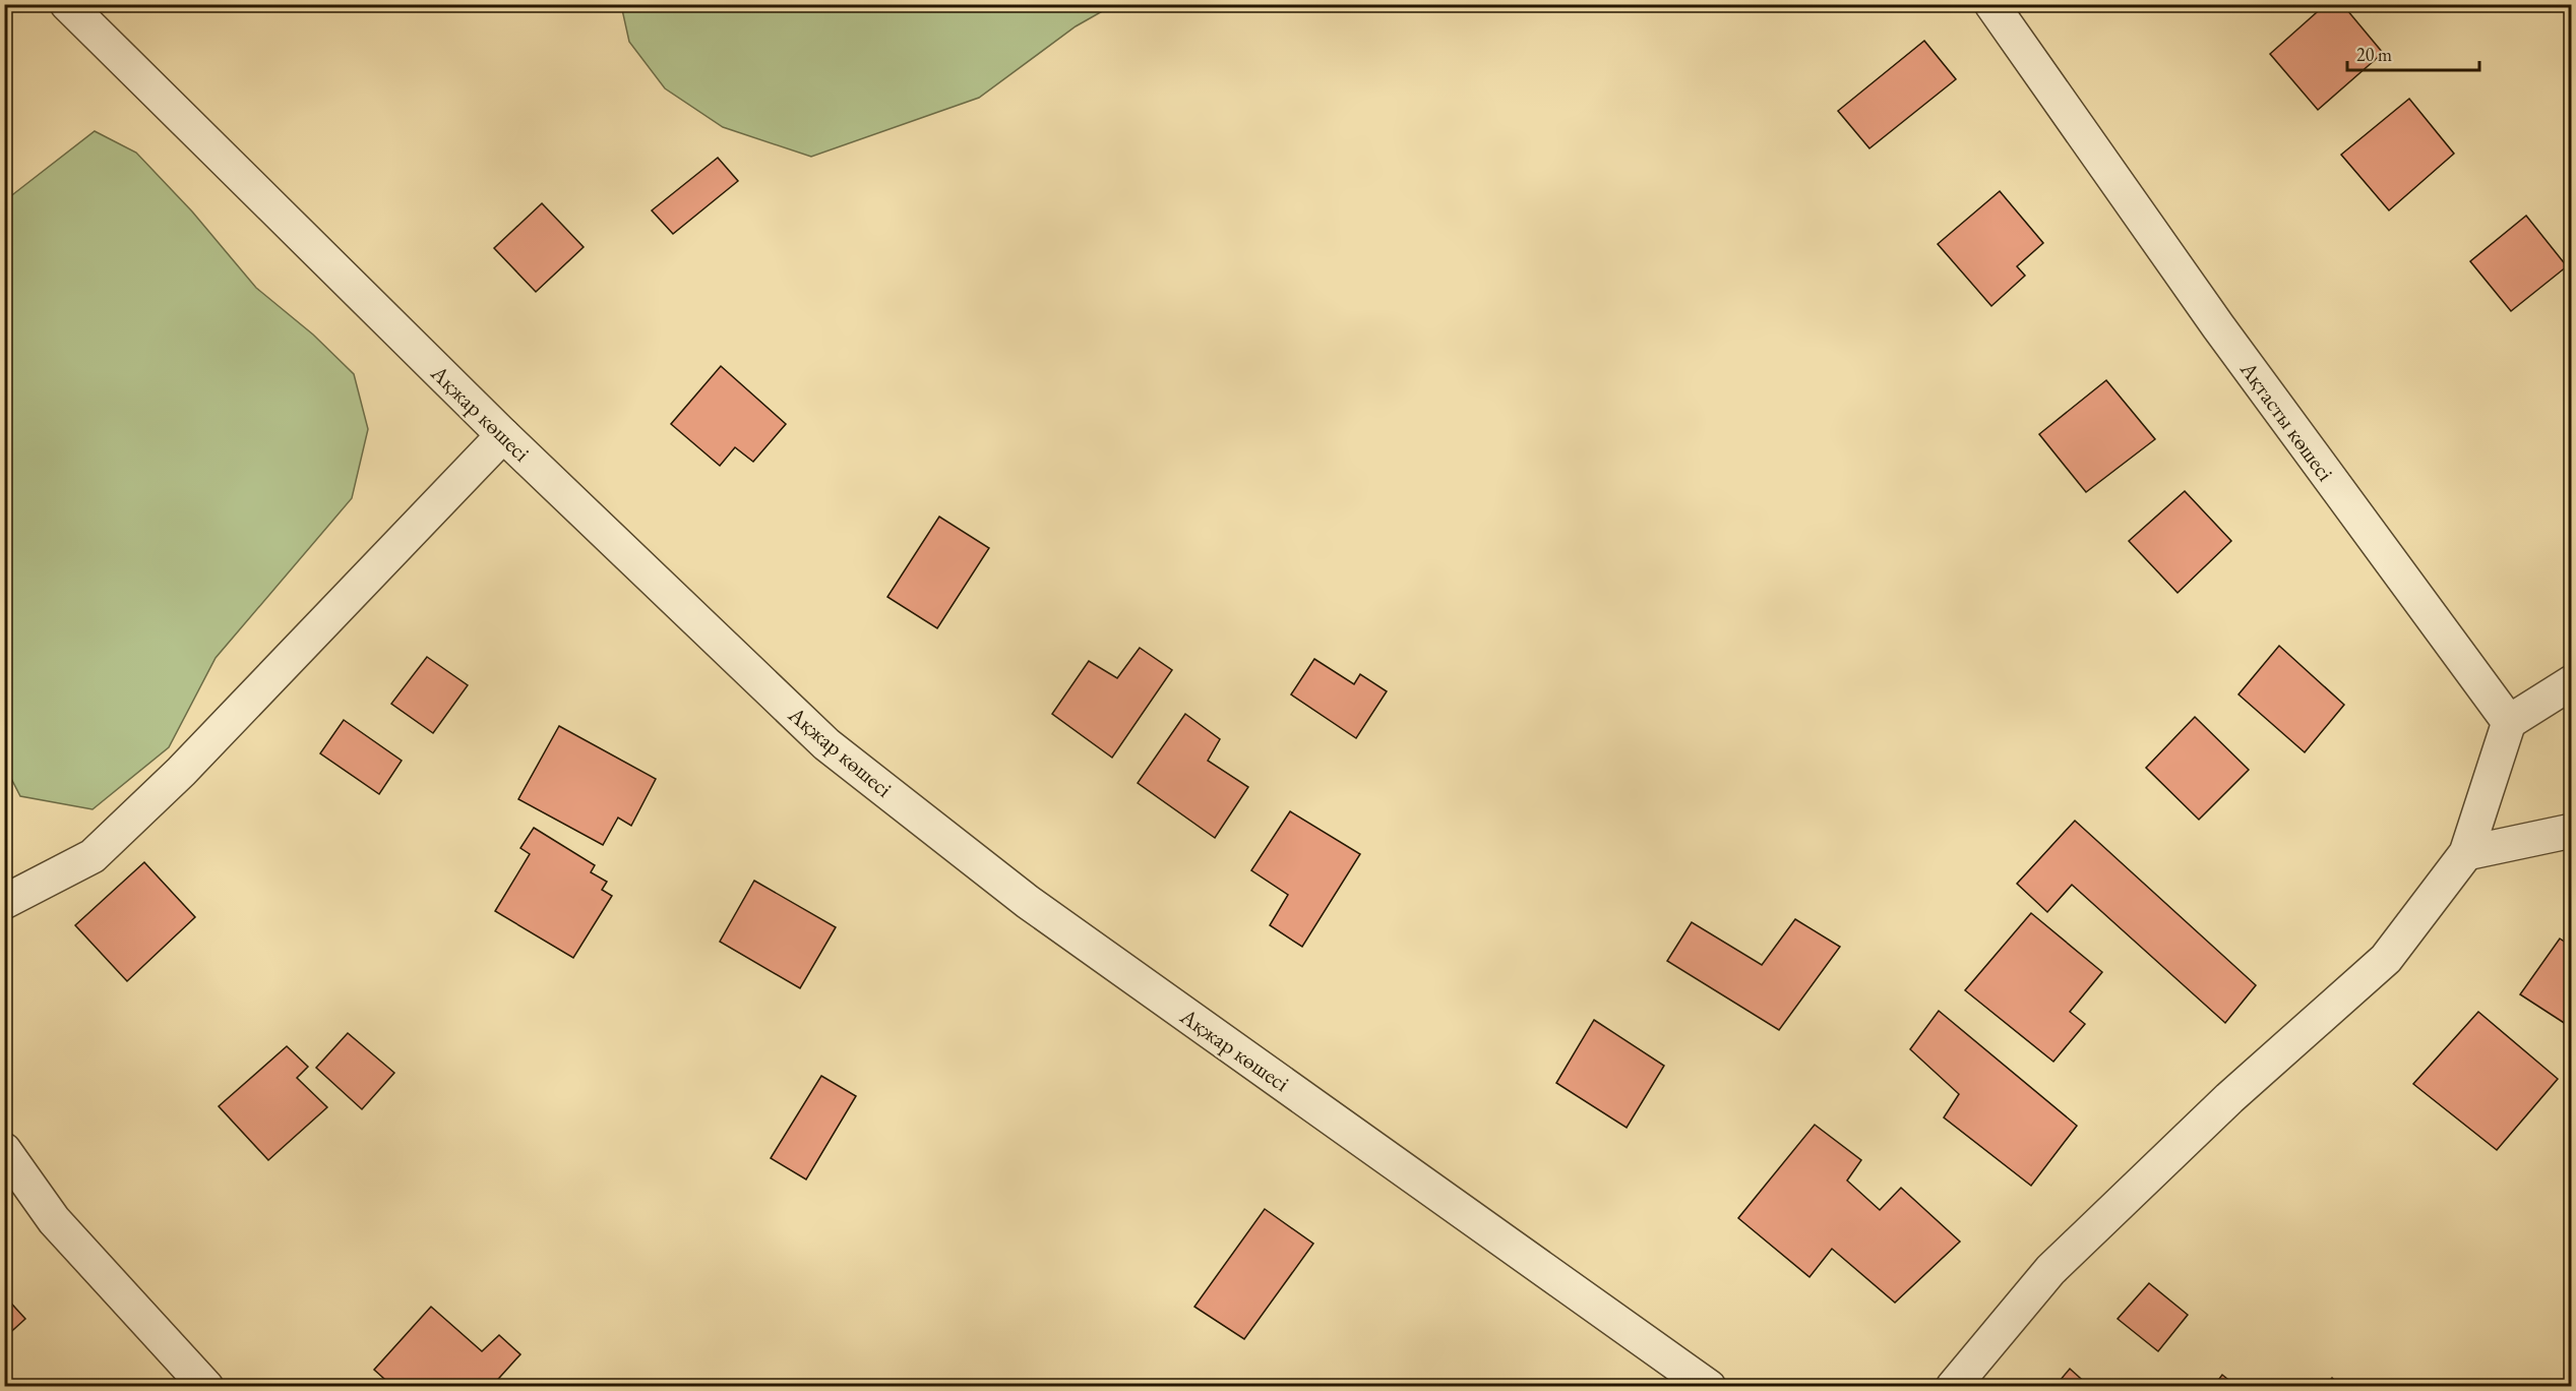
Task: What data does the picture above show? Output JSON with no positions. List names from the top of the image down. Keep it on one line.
{"streets":{"street":["Ақжар көшесі","Ақтасты көшесі"]},"scale_bar":"20 m"}
